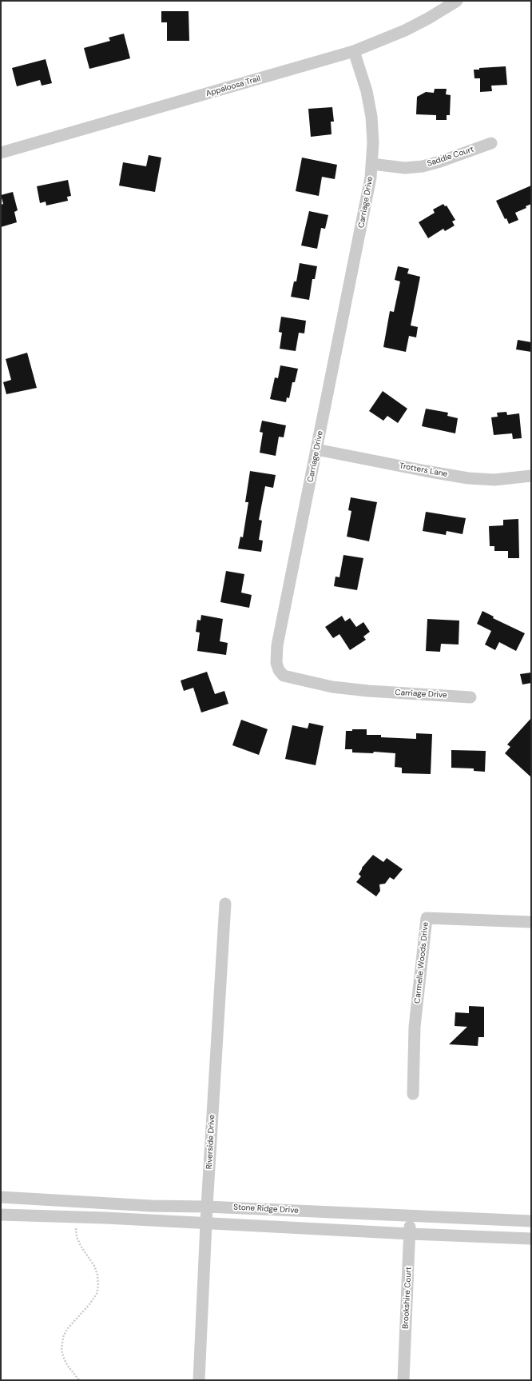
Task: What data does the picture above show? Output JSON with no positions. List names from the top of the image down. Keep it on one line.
{"streets":{"street":["Appaloosa Trail","Saddle Court","Carriage Drive","Trotters Lane","Carmelle Woods Drive","Riverside Drive","Stone Ridge Drive","Brookshire Court"]},"crossings":[["Appaloosa Trail","Carriage Drive"],["Saddle Court","Carriage Drive"],["Carriage Drive","Trotters Lane"],["Riverside Drive","Stone Ridge Drive"],["Stone Ridge Drive","Brookshire Court"]]}
